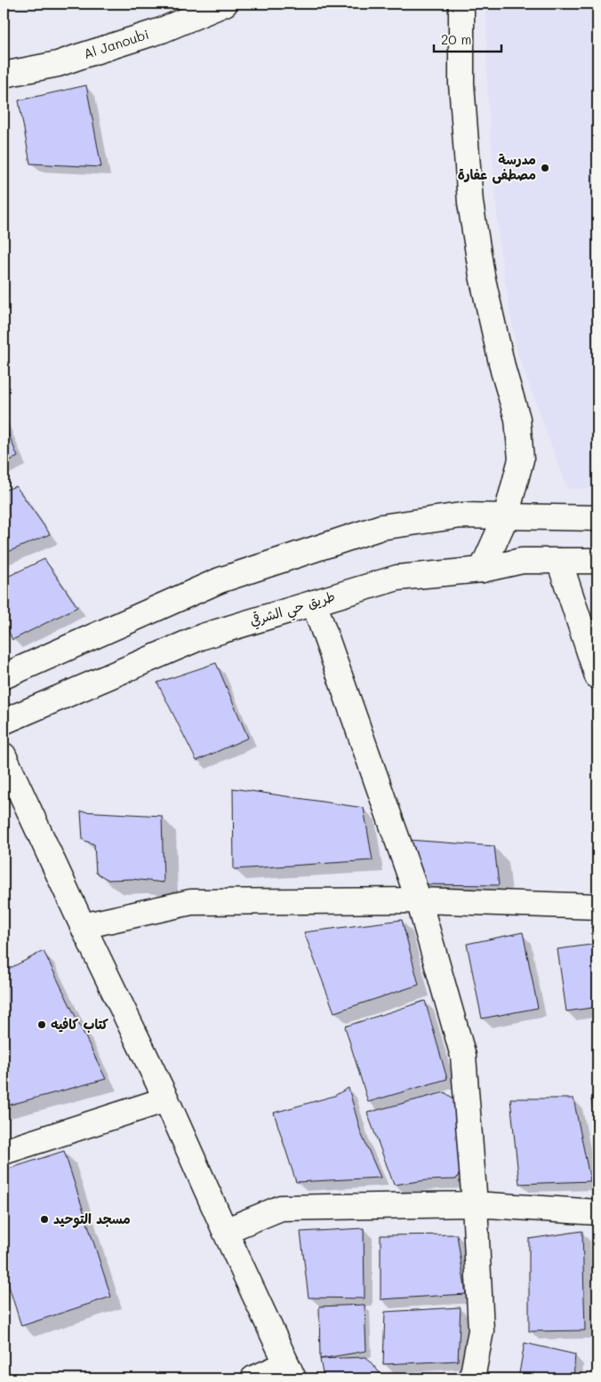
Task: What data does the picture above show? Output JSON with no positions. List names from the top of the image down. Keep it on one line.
{"streets":{"street":["Al Janoubi","طريق حي الشرقي"]},"places":["مدرسة مصطفى عفارة","كتاب كافيه","مسجد التوحيد"],"scale_bar":"20 m"}
